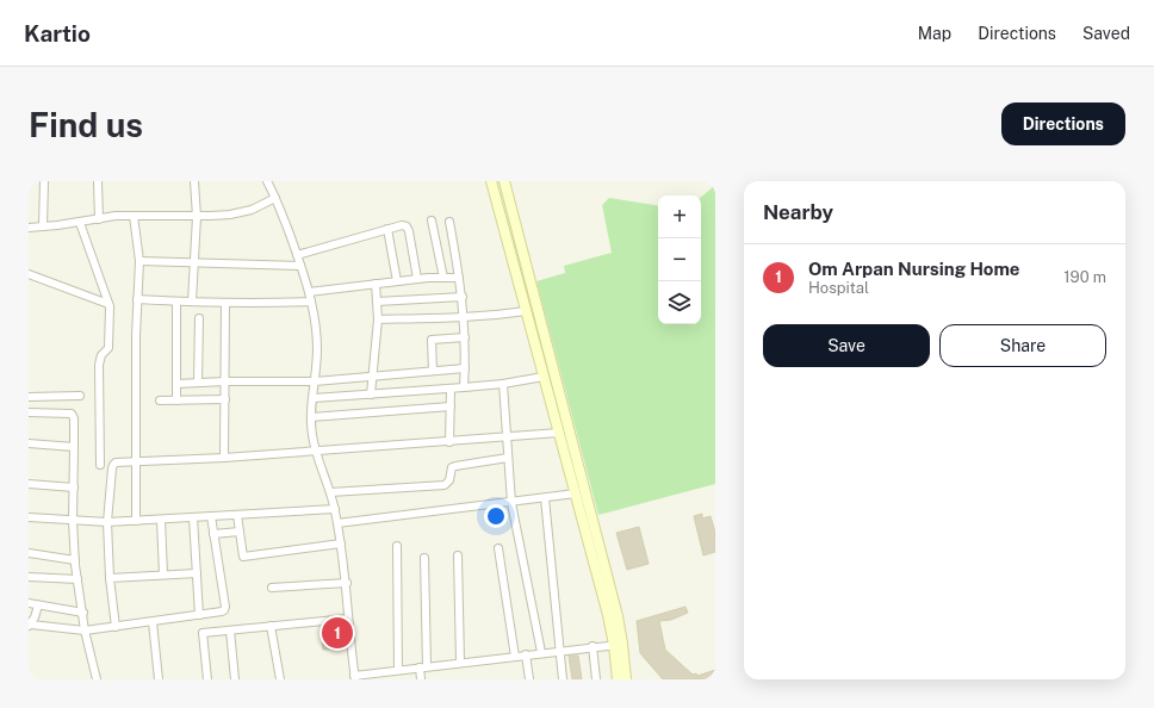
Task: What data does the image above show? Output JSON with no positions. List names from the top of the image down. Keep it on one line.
{"page":{"header":"Kartio","nav":["Map","Directions","Saved"],"buttons":["Directions",["Save","Share"]],"title":"Find us","heading":"Nearby","map_buttons":["+","−"],"list":[{"mark":"1","name":"Om Arpan Nursing Home","note":"Hospital","value":"190 m"}],"pins":"1"}}
